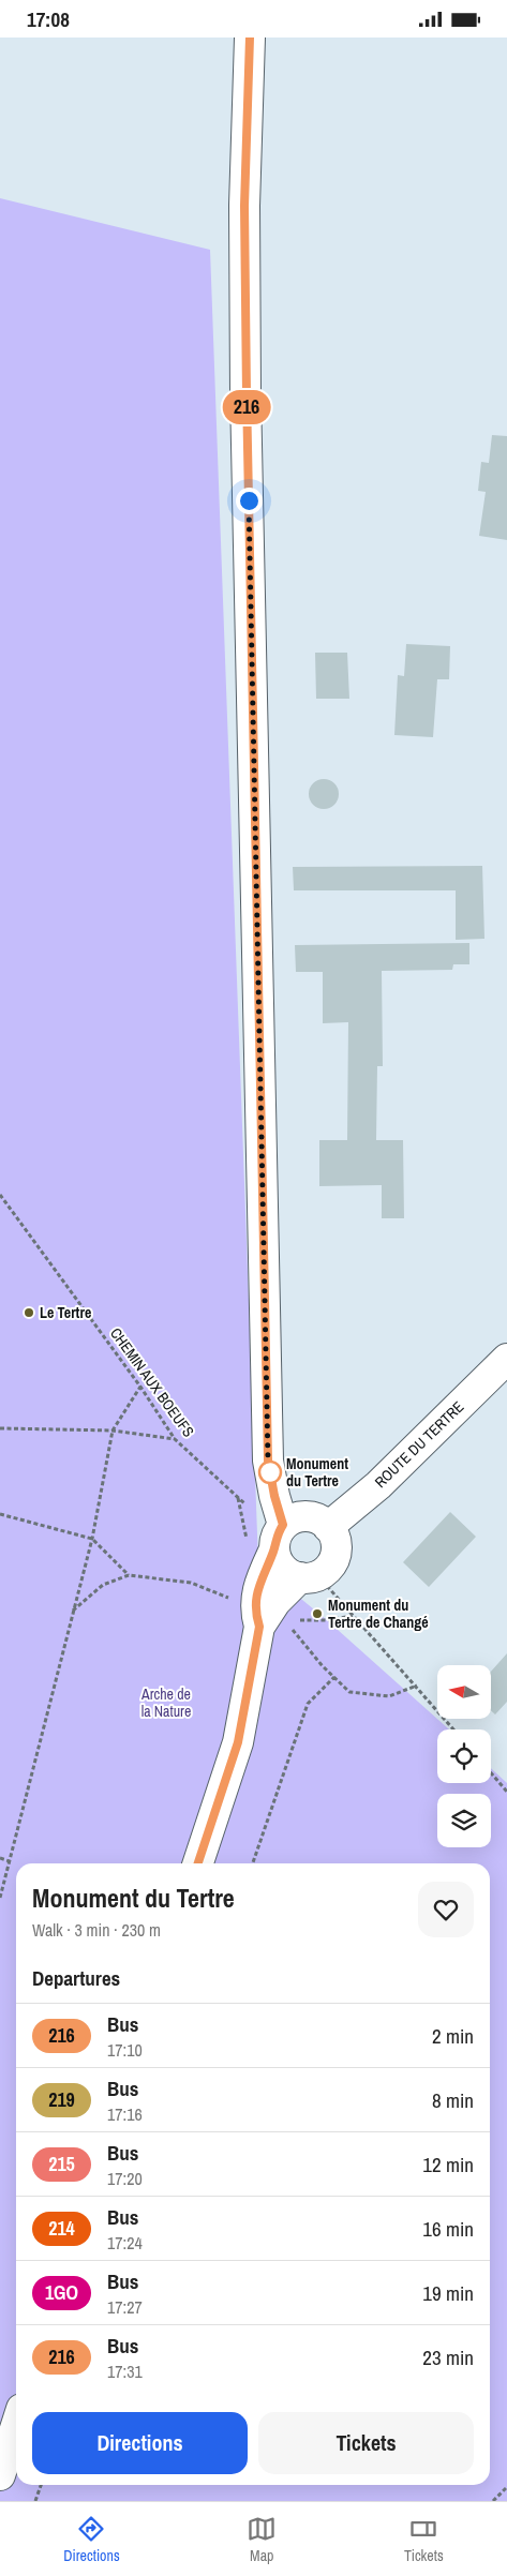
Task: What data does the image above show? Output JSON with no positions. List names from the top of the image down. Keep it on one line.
{"streets":{"street":["ROUTE DU TERTRE"],"path":["CHEMIN AUX BOEUFS"]},"parks":["Arche de la Nature"],"places":["Le Tertre","Monument du Tertre","Monument du Tertre de Changé"],"lines":["bus line 216"],"north":"left","page":{"status":"17:08","on_map":"216","heading":[["Monument du Tertre","Walk · 3 min · 230 m"],"Departures"],"list":[{"mark":"216","name":"Bus","note":"17:10","value":"2 min"},{"mark":"219","name":"Bus","note":"17:16","value":"8 min"},{"mark":"215","name":"Bus","note":"17:20","value":"12 min"},{"mark":"214","name":"Bus","note":"17:24","value":"16 min"},{"mark":"1GO","name":"Bus","note":"17:27","value":"19 min"},{"mark":"216","name":"Bus","note":"17:31","value":"23 min"}],"buttons":["Directions","Tickets"],"tabs":["Directions","Map","Tickets"]}}
